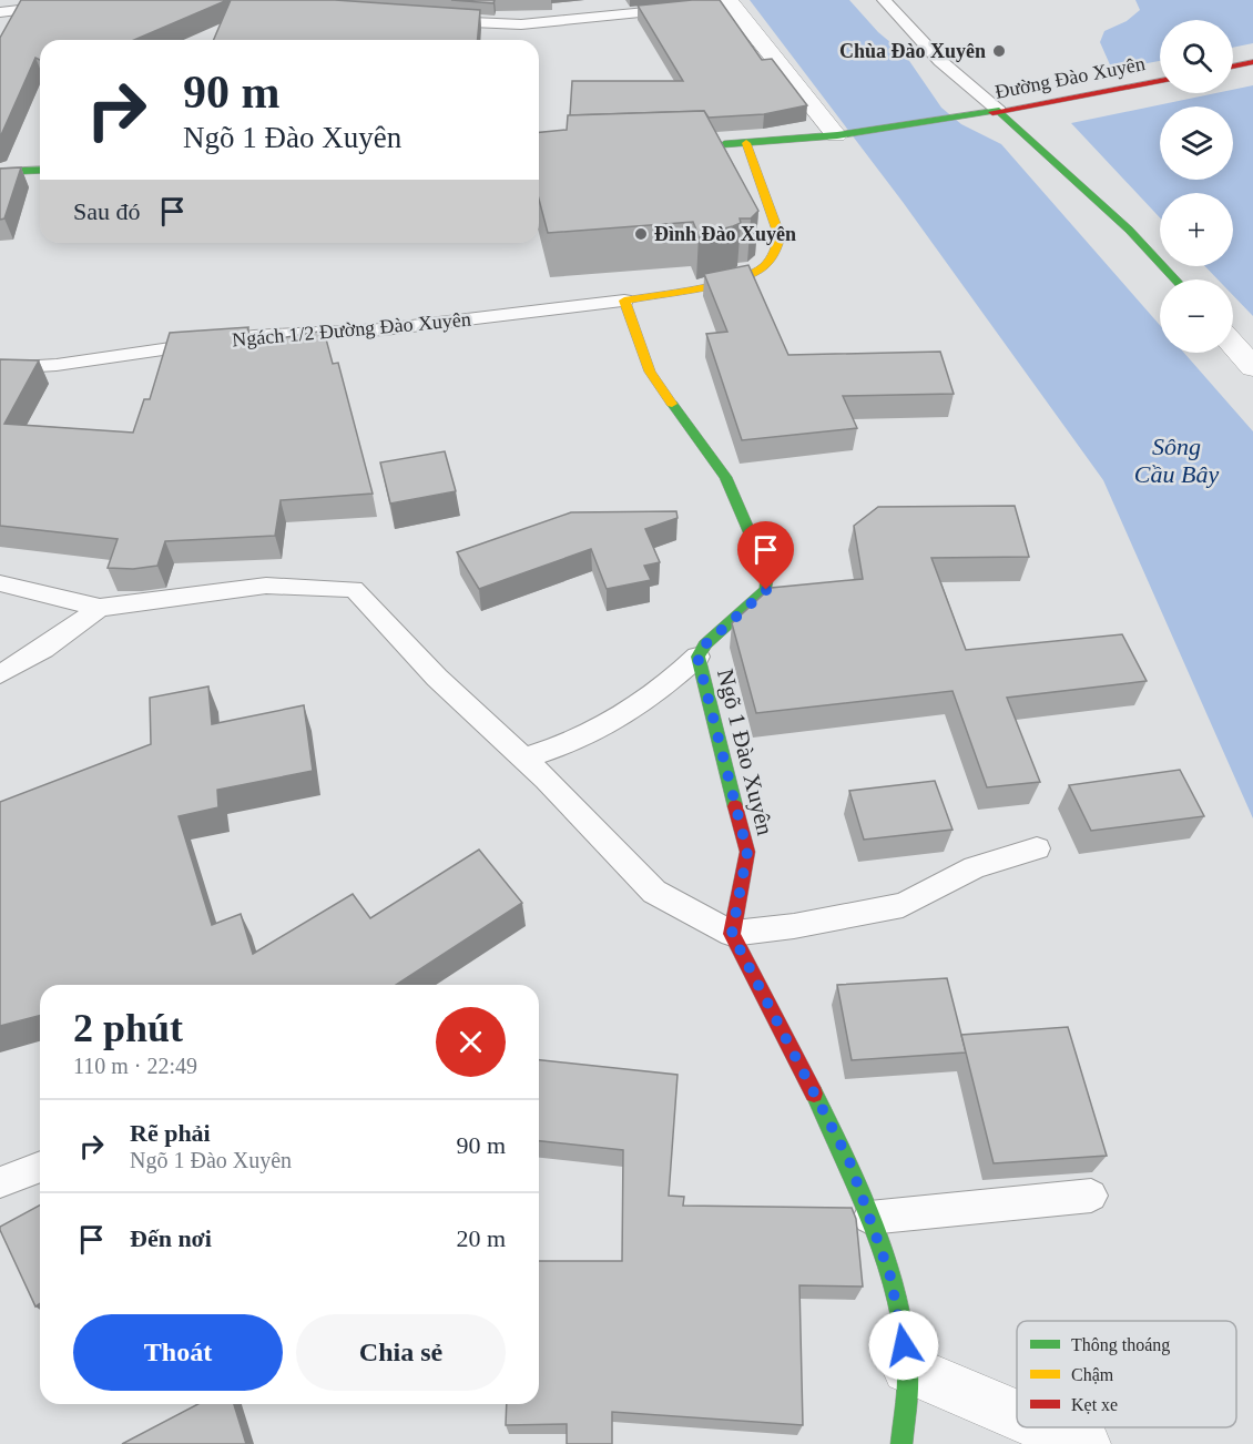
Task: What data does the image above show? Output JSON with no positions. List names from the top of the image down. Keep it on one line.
{"streets":{"street":["Đường Đào Xuyên","Ngõ 1 Đào Xuyên"],"lane":["Ngách 1/2 Đường Đào Xuyên"]},"crossings":[["Ngách 1/2 Đường Đào Xuyên","Ngõ 1 Đào Xuyên"]],"water":["Sông Cầu Bây"],"places":["Chùa Đào Xuyên","Đình Đào Xuyên"],"legend":["Thông thoáng","Chậm","Kẹt xe"],"page":{"map_buttons":["+","−"],"turn":["90 m","Ngõ 1 Đào Xuyên"],"then":"Sau đó","heading":["2 phút","110 m · 22:49"],"list":[{"name":"Rẽ phải","note":"Ngõ 1 Đào Xuyên","value":"90 m"},{"name":"Đến nơi","value":"20 m"}],"buttons":["Thoát","Chia sẻ"]}}
